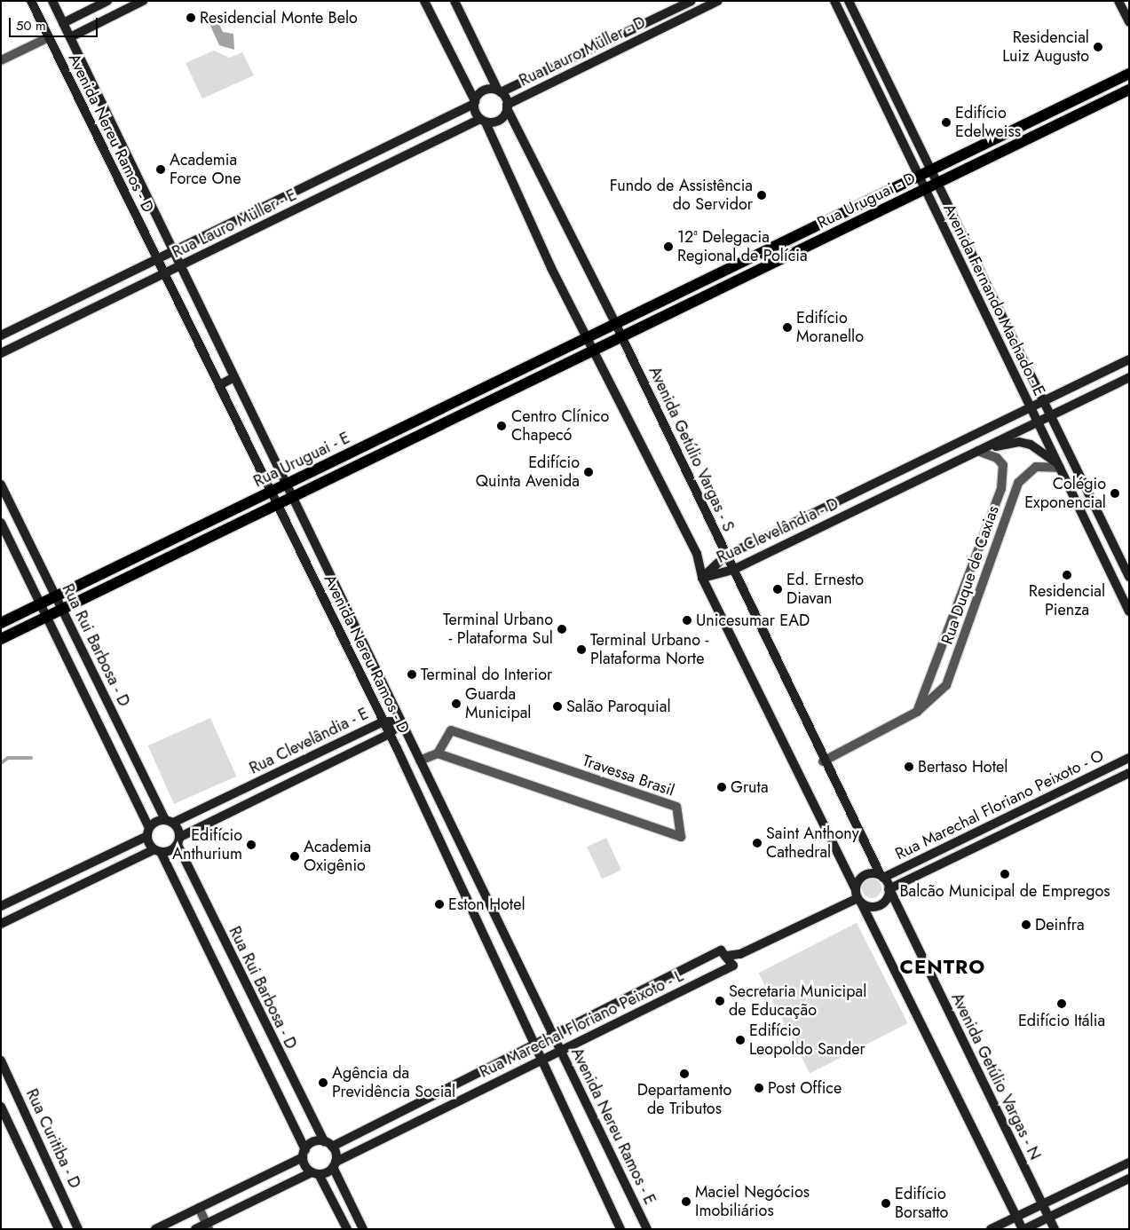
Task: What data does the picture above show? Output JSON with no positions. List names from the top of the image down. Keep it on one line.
{"streets":{"main road":["Rua Uruguai - D","Rua Uruguai - E"],"street":["Rua Lauro Müller - D","Avenida Nereu Ramos - D","Rua Lauro Müller - E","Avenida Fernando Machado - E","Avenida Getúlio Vargas - S","Rua Clevelândia - D","Rua Duque de Caxias","Rua Rui Barbosa - D","Rua Clevelândia - E","Travessa Brasil","Rua Marechal Floriano Peixoto - O","Rua Marechal Floriano Peixoto - L","Avenida Getúlio Vargas - N","Avenida Nereu Ramos - E","Rua Curitiba - D"]},"crossings":[["Rua Lauro Müller - D","Rua Lauro Müller - E"],["Rua Lauro Müller - D","Avenida Getúlio Vargas - S"],["Avenida Nereu Ramos - D","Rua Lauro Müller - E"],["Avenida Nereu Ramos - D","Rua Uruguai - E"],["Avenida Nereu Ramos - D","Rua Clevelândia - E"],["Avenida Nereu Ramos - D","Rua Marechal Floriano Peixoto - L"],["Avenida Nereu Ramos - D","Avenida Nereu Ramos - E"],["Rua Uruguai - D","Avenida Fernando Machado - E"],["Rua Uruguai - D","Avenida Getúlio Vargas - S"],["Rua Uruguai - D","Rua Uruguai - E"],["Rua Lauro Müller - E","Avenida Getúlio Vargas - S"],["Avenida Fernando Machado - E","Rua Clevelândia - D"],["Avenida Fernando Machado - E","Rua Duque de Caxias"],["Avenida Getúlio Vargas - S","Rua Uruguai - E"],["Avenida Getúlio Vargas - S","Rua Clevelândia - D"],["Avenida Getúlio Vargas - S","Rua Duque de Caxias"],["Avenida Getúlio Vargas - S","Rua Marechal Floriano Peixoto - O"],["Avenida Getúlio Vargas - S","Rua Marechal Floriano Peixoto - L"],["Avenida Getúlio Vargas - S","Avenida Getúlio Vargas - N"],["Rua Uruguai - E","Rua Rui Barbosa - D"],["Rua Clevelândia - D","Rua Duque de Caxias"],["Rua Rui Barbosa - D","Rua Clevelândia - E"],["Rua Rui Barbosa - D","Rua Marechal Floriano Peixoto - L"],["Rua Marechal Floriano Peixoto - O","Rua Marechal Floriano Peixoto - L"],["Rua Marechal Floriano Peixoto - O","Avenida Getúlio Vargas - N"],["Rua Marechal Floriano Peixoto - L","Avenida Getúlio Vargas - N"],["Rua Marechal Floriano Peixoto - L","Avenida Nereu Ramos - E"]],"districts":["CENTRO"],"places":["Residencial Monte Belo","Residencial Luiz Augusto","Edifício Edelweiss","Academia Force One","Fundo de Assistência do Servidor","12ª Delegacia Regional de Polícia","Edifício Moranello","Centro Clínico Chapecó","Edifício Quinta Avenida","Colégio Exponencial","Residencial Pienza","Ed. Ernesto Diavan","Unicesumar EAD","Terminal Urbano - Plataforma Sul","Terminal Urbano - Plataforma Norte","Terminal do Interior","Guarda Municipal","Salão Paroquial","Bertaso Hotel","Gruta","Saint Anthony Cathedral","Edifício Anthurium","Academia Oxigênio","Balcão Municipal de Empregos","Eston Hotel","Deinfra","Secretaria Municipal de Educação","Edifício Itália","Edifício Leopoldo Sander","Departamento de Tributos","Agência da Previdência Social","Post Office","Maciel Negócios Imobiliários","Edifício Borsatto"],"scale_bar":"50 m"}
